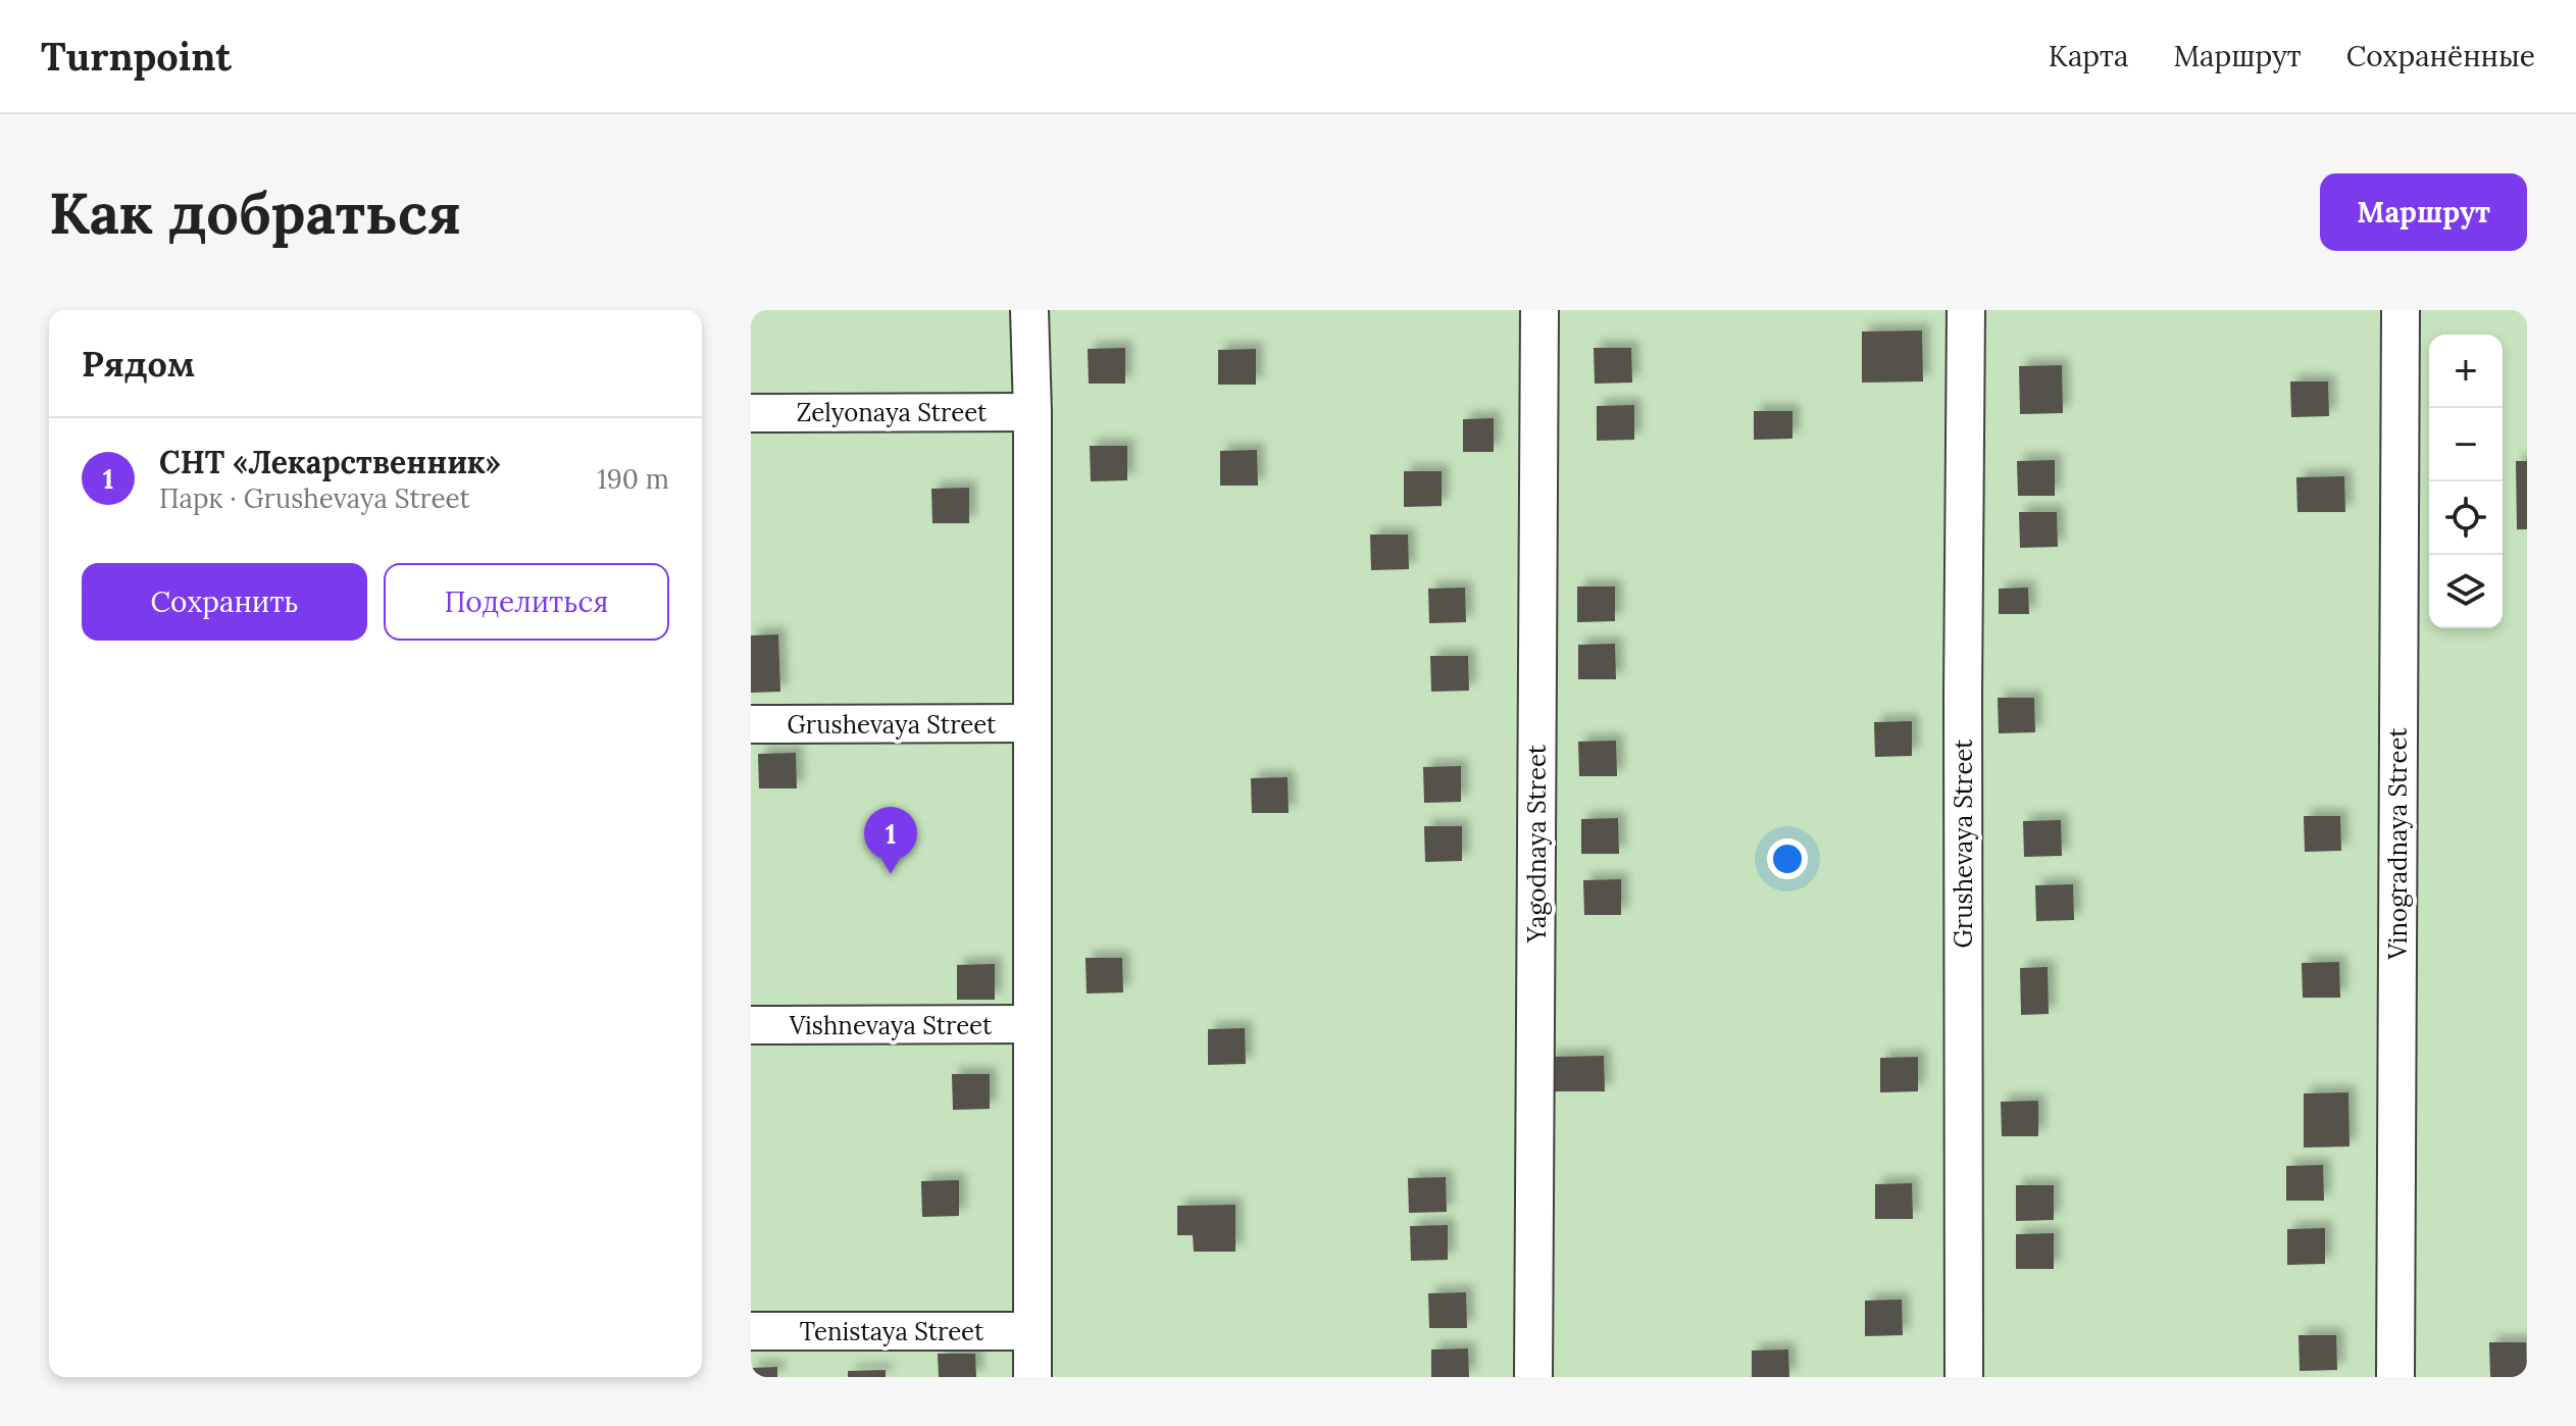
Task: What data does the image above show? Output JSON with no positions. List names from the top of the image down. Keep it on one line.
{"streets":{"street":["Zelyonaya Street","Grushevaya Street","Yagodnaya Street","Vinogradnaya Street","Vishnevaya Street","Tenistaya Street"]},"page":{"header":"Turnpoint","nav":["Карта","Маршрут","Сохранённые"],"buttons":["Маршрут",["Сохранить","Поделиться"]],"title":"Как добраться","heading":"Рядом","map_buttons":["+","−"],"list":[{"mark":"1","name":"СНТ «Лекарственник»","note":"Парк · Grushevaya Street","value":"190 m"}],"pins":"1"}}
